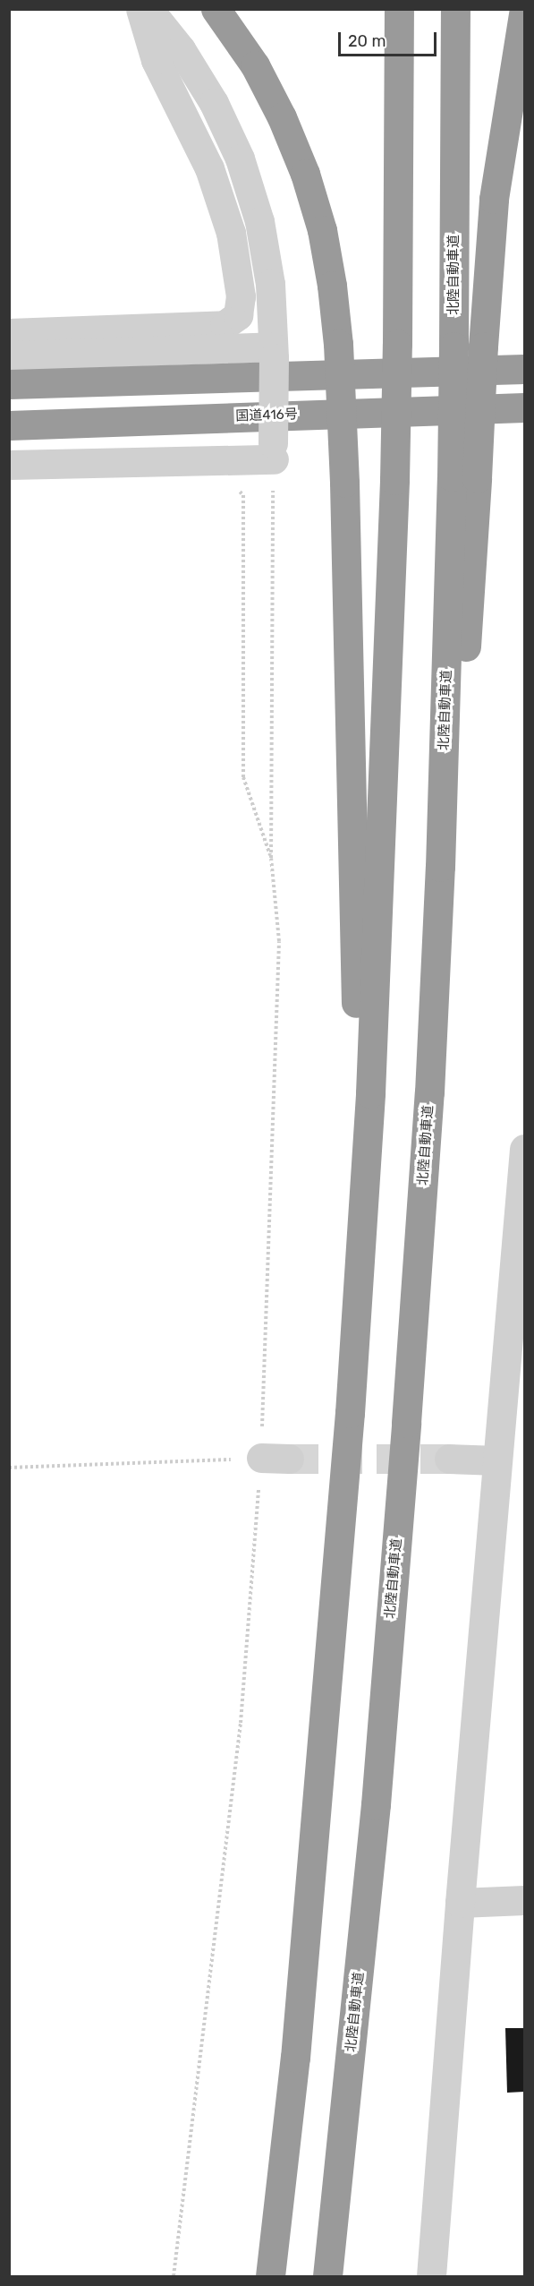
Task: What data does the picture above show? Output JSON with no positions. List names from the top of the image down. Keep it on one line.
{"streets":{"highway":["北陸自動車道","国道416号"]},"scale_bar":"20 m"}
